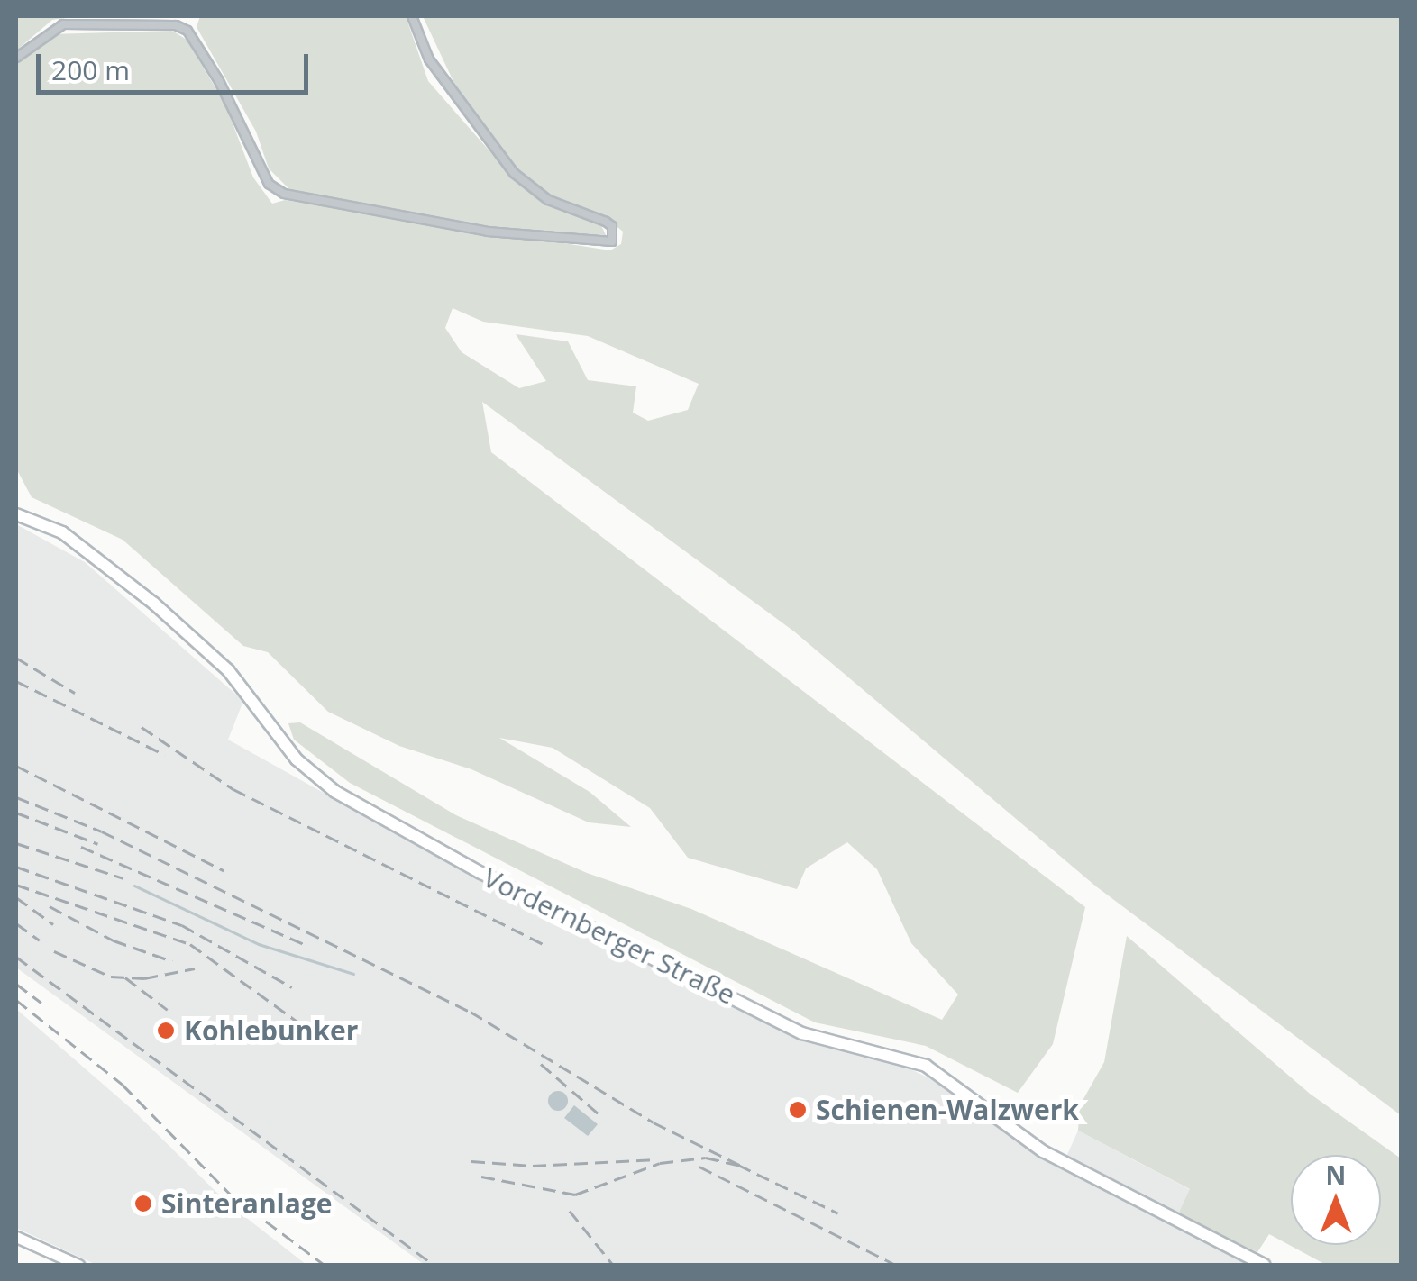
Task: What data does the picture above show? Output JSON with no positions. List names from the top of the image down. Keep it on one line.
{"streets":{"main road":["Vordernberger Straße"]},"places":["Kohlebunker","Schienen-Walzwerk","Sinteranlage"],"scale_bar":"200 m","north":"top"}
